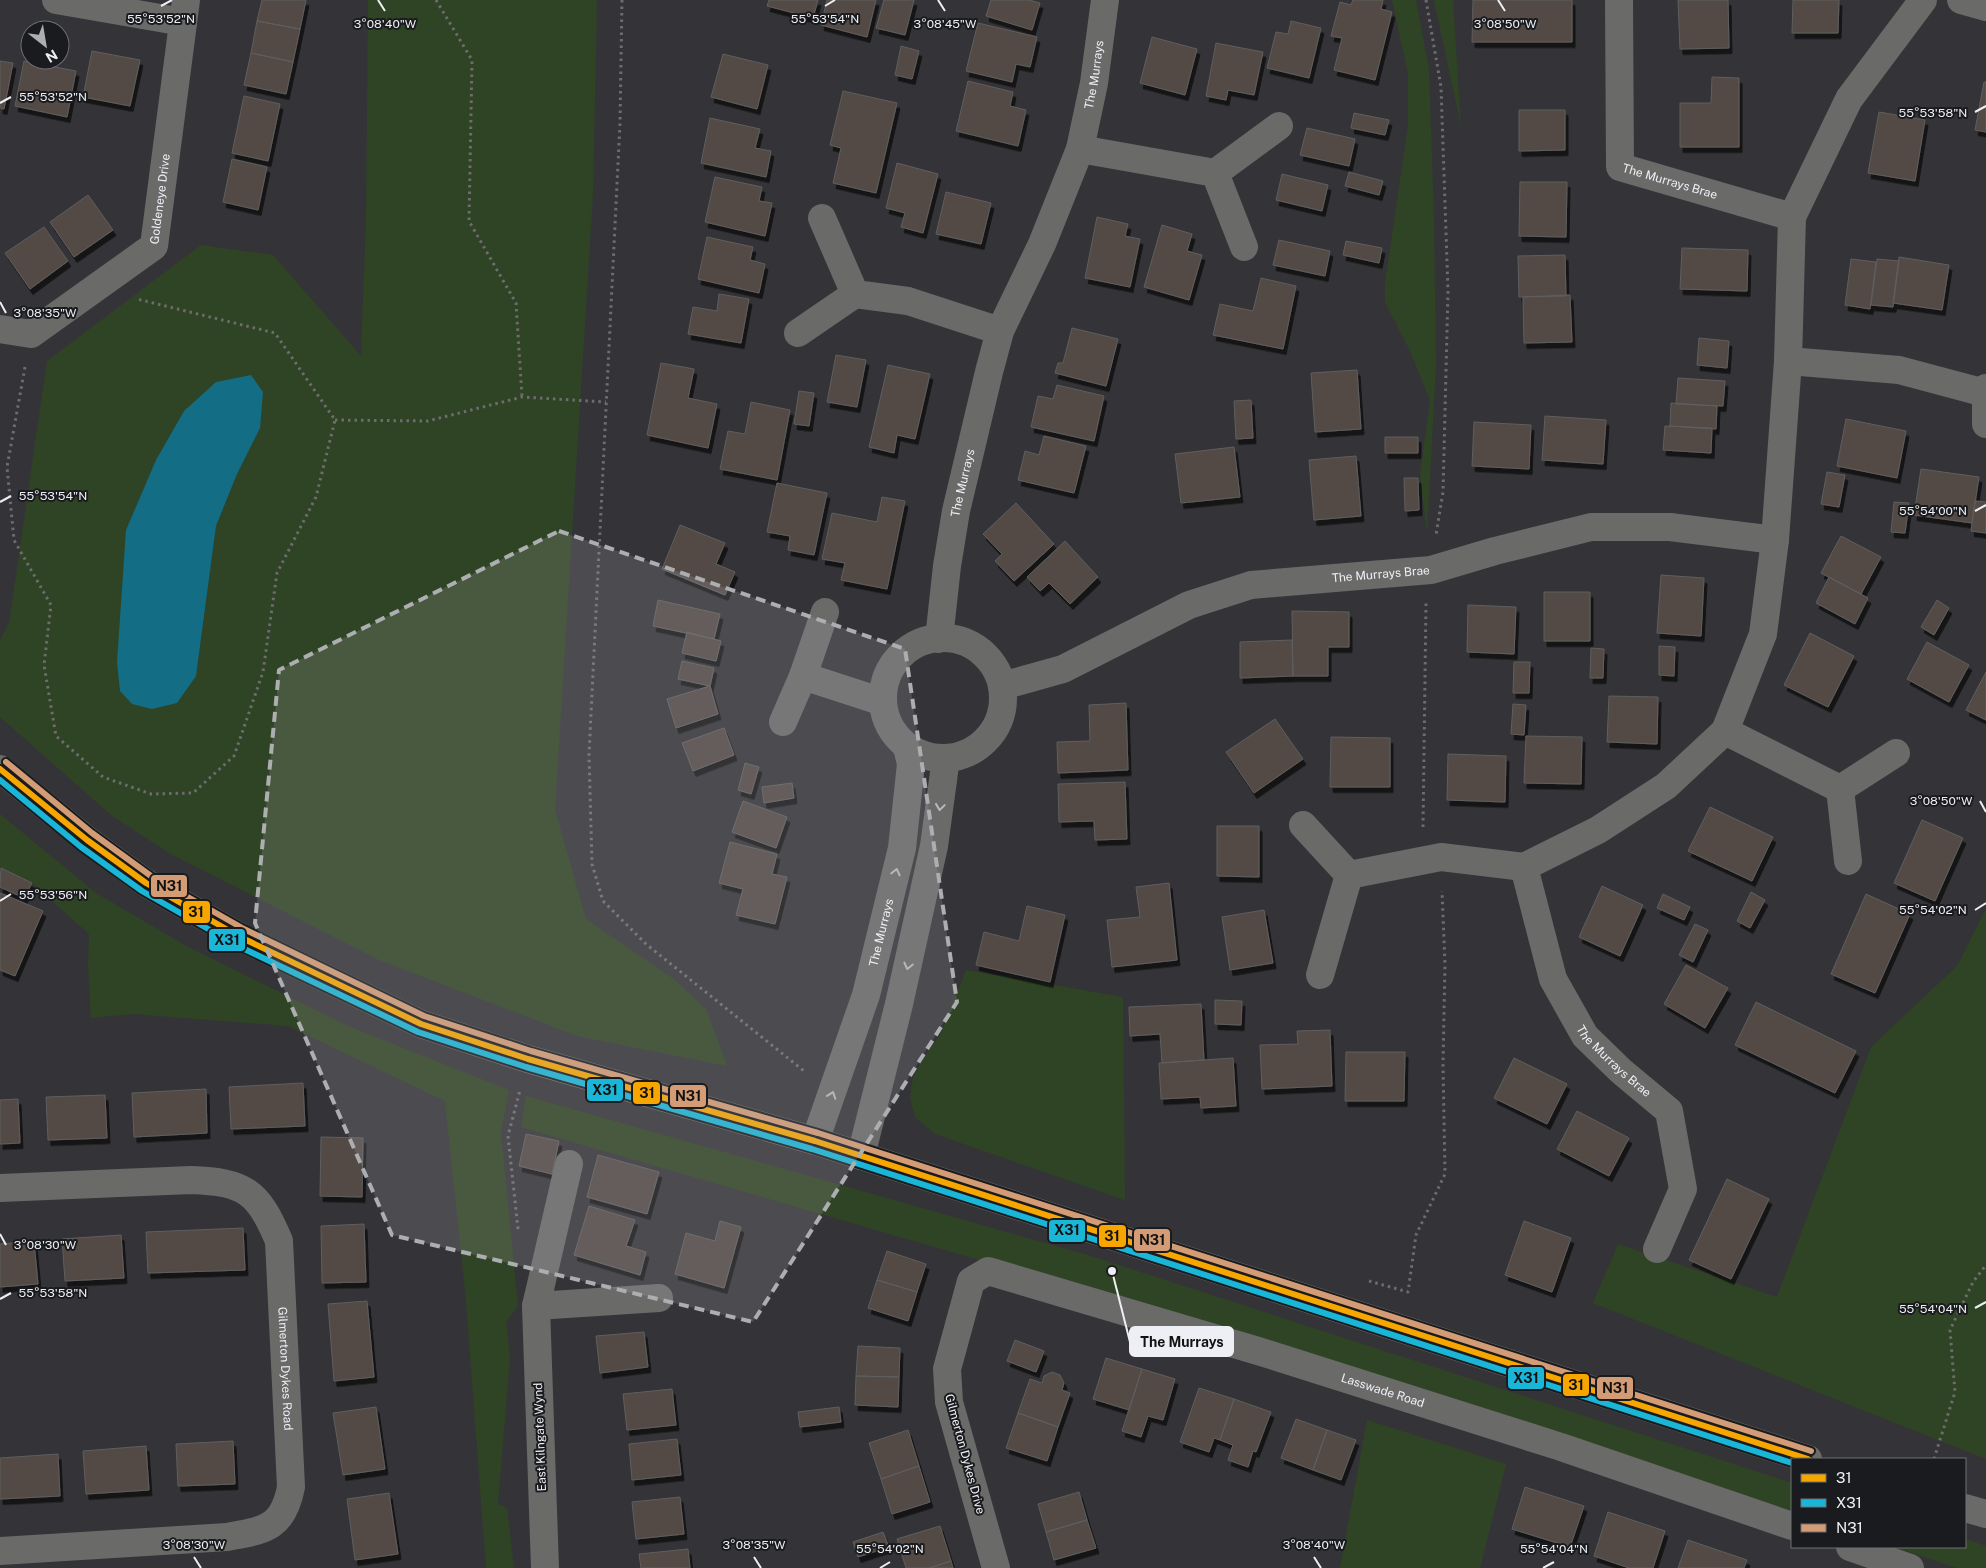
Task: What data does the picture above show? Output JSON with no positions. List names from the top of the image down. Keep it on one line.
{"streets":{"street":["The Murrays","The Murrays Brae","Goldeneye Drive","Gilmerton Dykes Road","Lasswade Road","East Kilngate Wynd","Gilmerton Dykes Drive"]},"crossings":[["The Murrays","The Murrays Brae"],["Lasswade Road","Gilmerton Dykes Drive"]],"places":["The Murrays"],"lines":["transit line N31","transit line 31","transit line X31"],"legend":["31","X31","N31"],"north":"bottom right","coordinates":["55°53'52\"N","55°53'54\"N","3°08'40\"W","3°08'45\"W","3°08'50\"W","55°53'58\"N","3°08'35\"W","55°54'00\"N","55°53'56\"N","55°54'02\"N","3°08'30\"W","55°54'04\"N"]}
